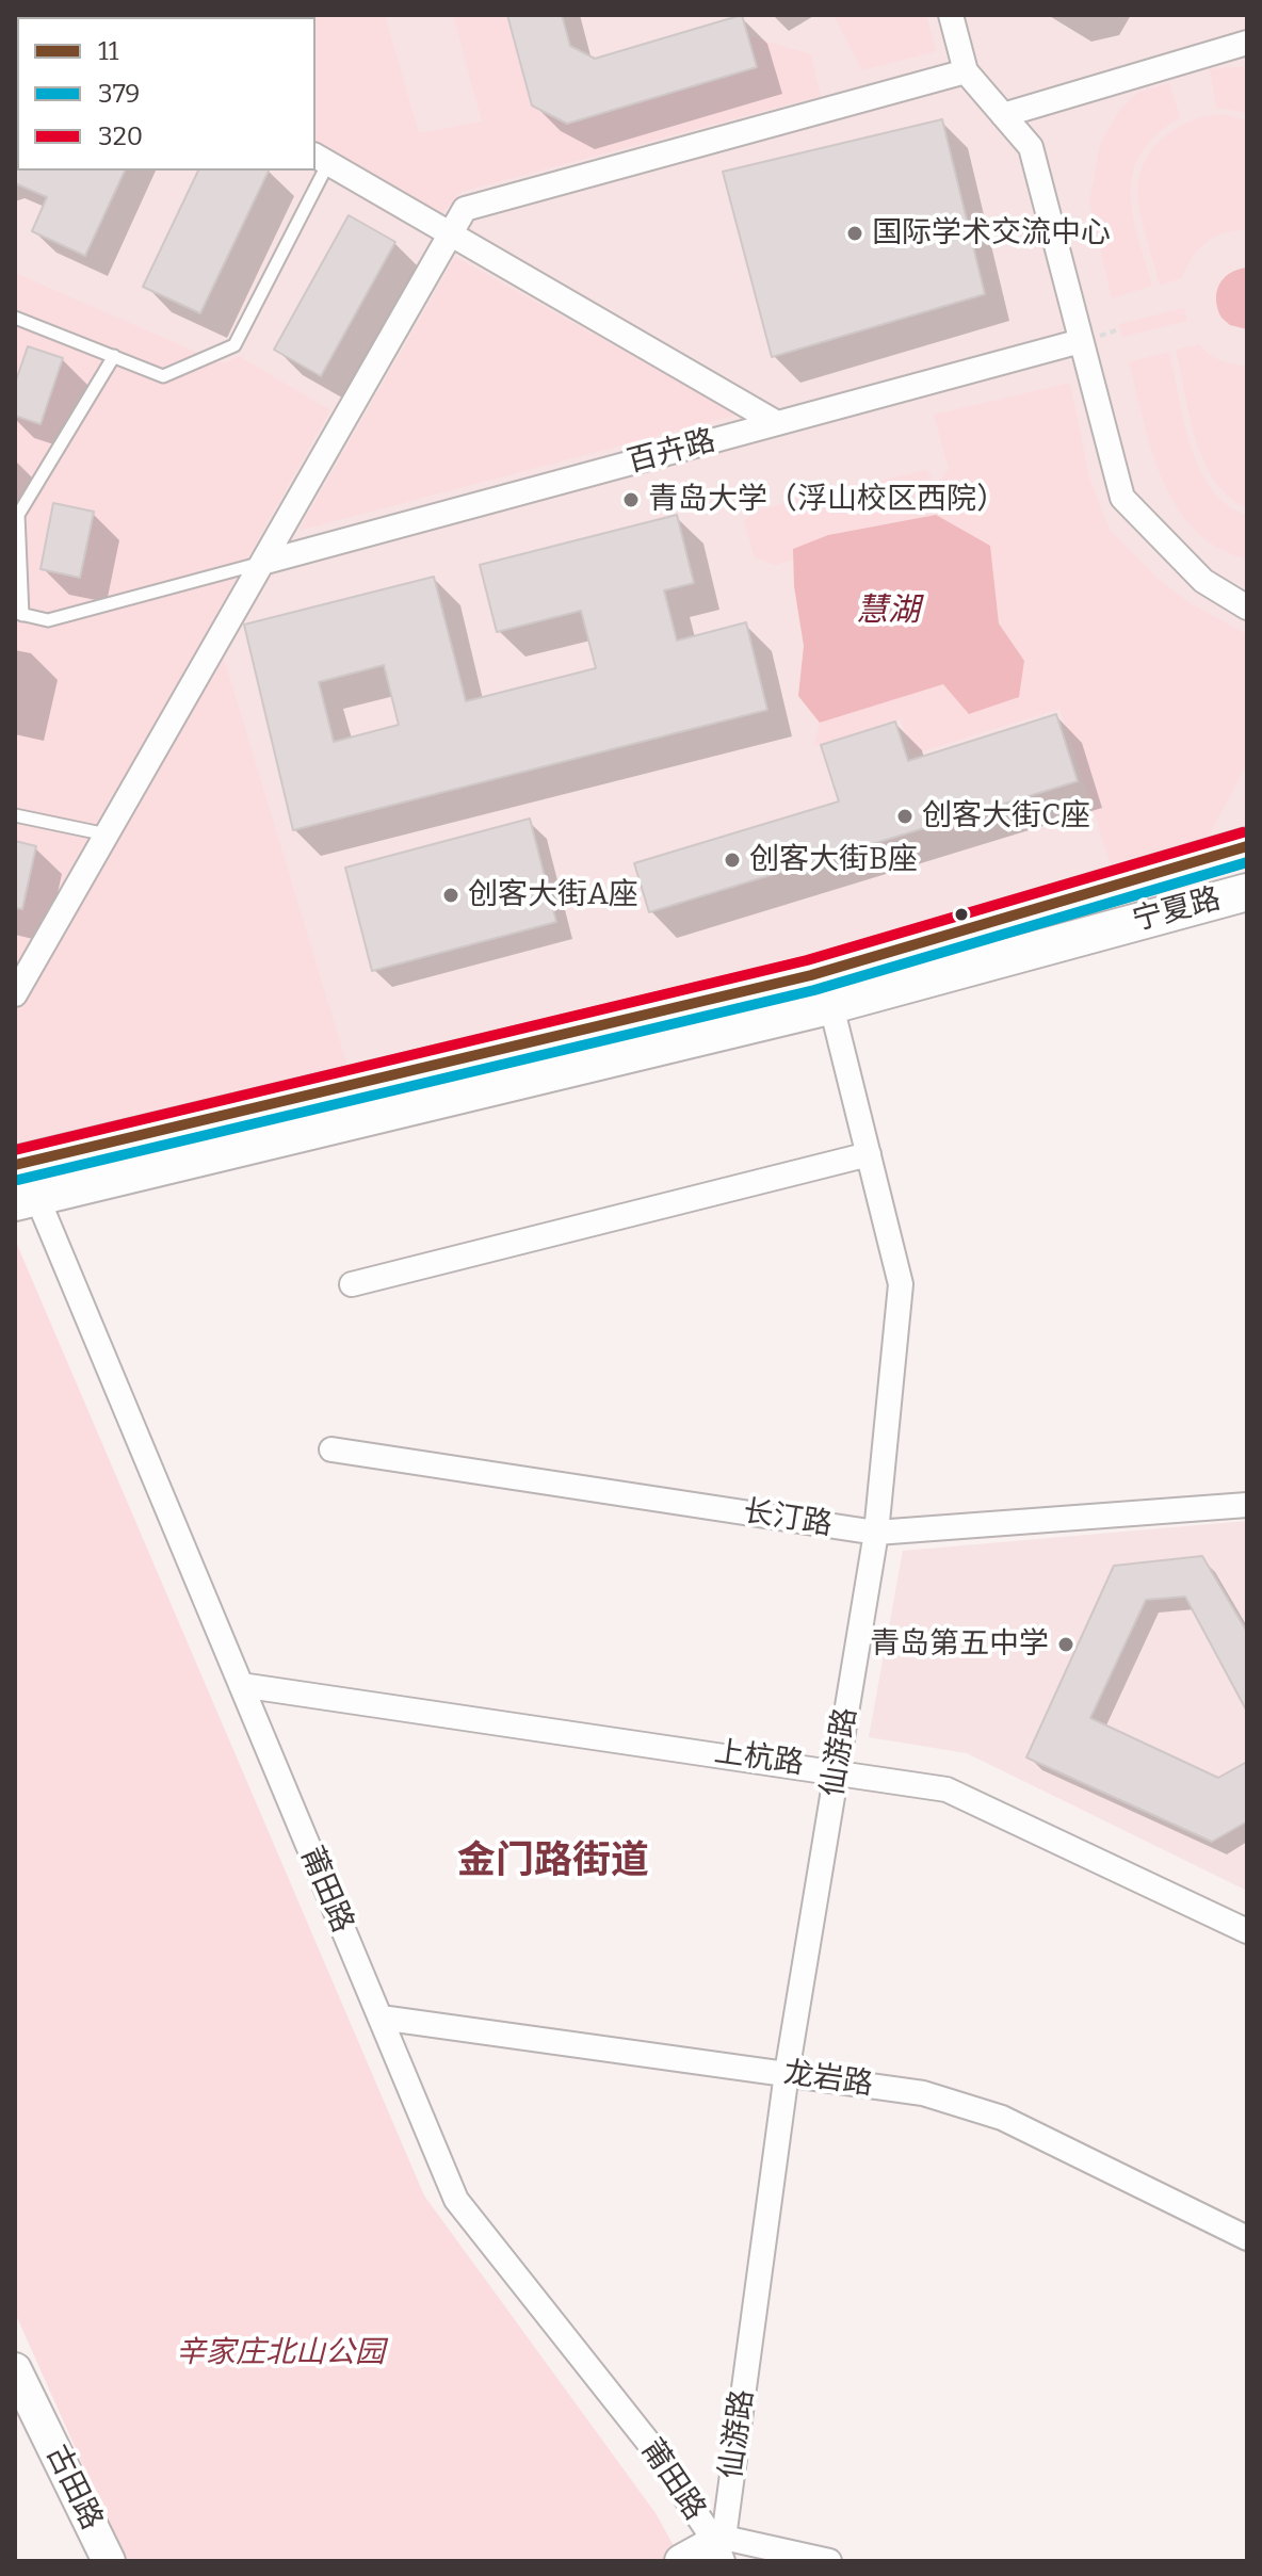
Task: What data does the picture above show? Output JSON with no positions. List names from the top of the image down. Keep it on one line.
{"streets":{"main road":["宁夏路"],"street":["百卉路","长汀路","仙游路","上杭路","莆田路","龙岩路","古田路"]},"crossings":[["宁夏路","仙游路"],["宁夏路","莆田路"],["长汀路","仙游路"],["仙游路","上杭路"],["仙游路","莆田路"],["仙游路","龙岩路"],["上杭路","莆田路"],["莆田路","龙岩路"]],"districts":["金门路街道"],"water":["慧湖"],"parks":["辛家庄北山公园"],"places":["国际学术交流中心","青岛大学（浮山校区西院）","创客大街C座","创客大街B座","创客大街A座","青岛第五中学"],"lines":["transit line 320","transit line 11","transit line 379"],"legend":["11","379","320"]}
